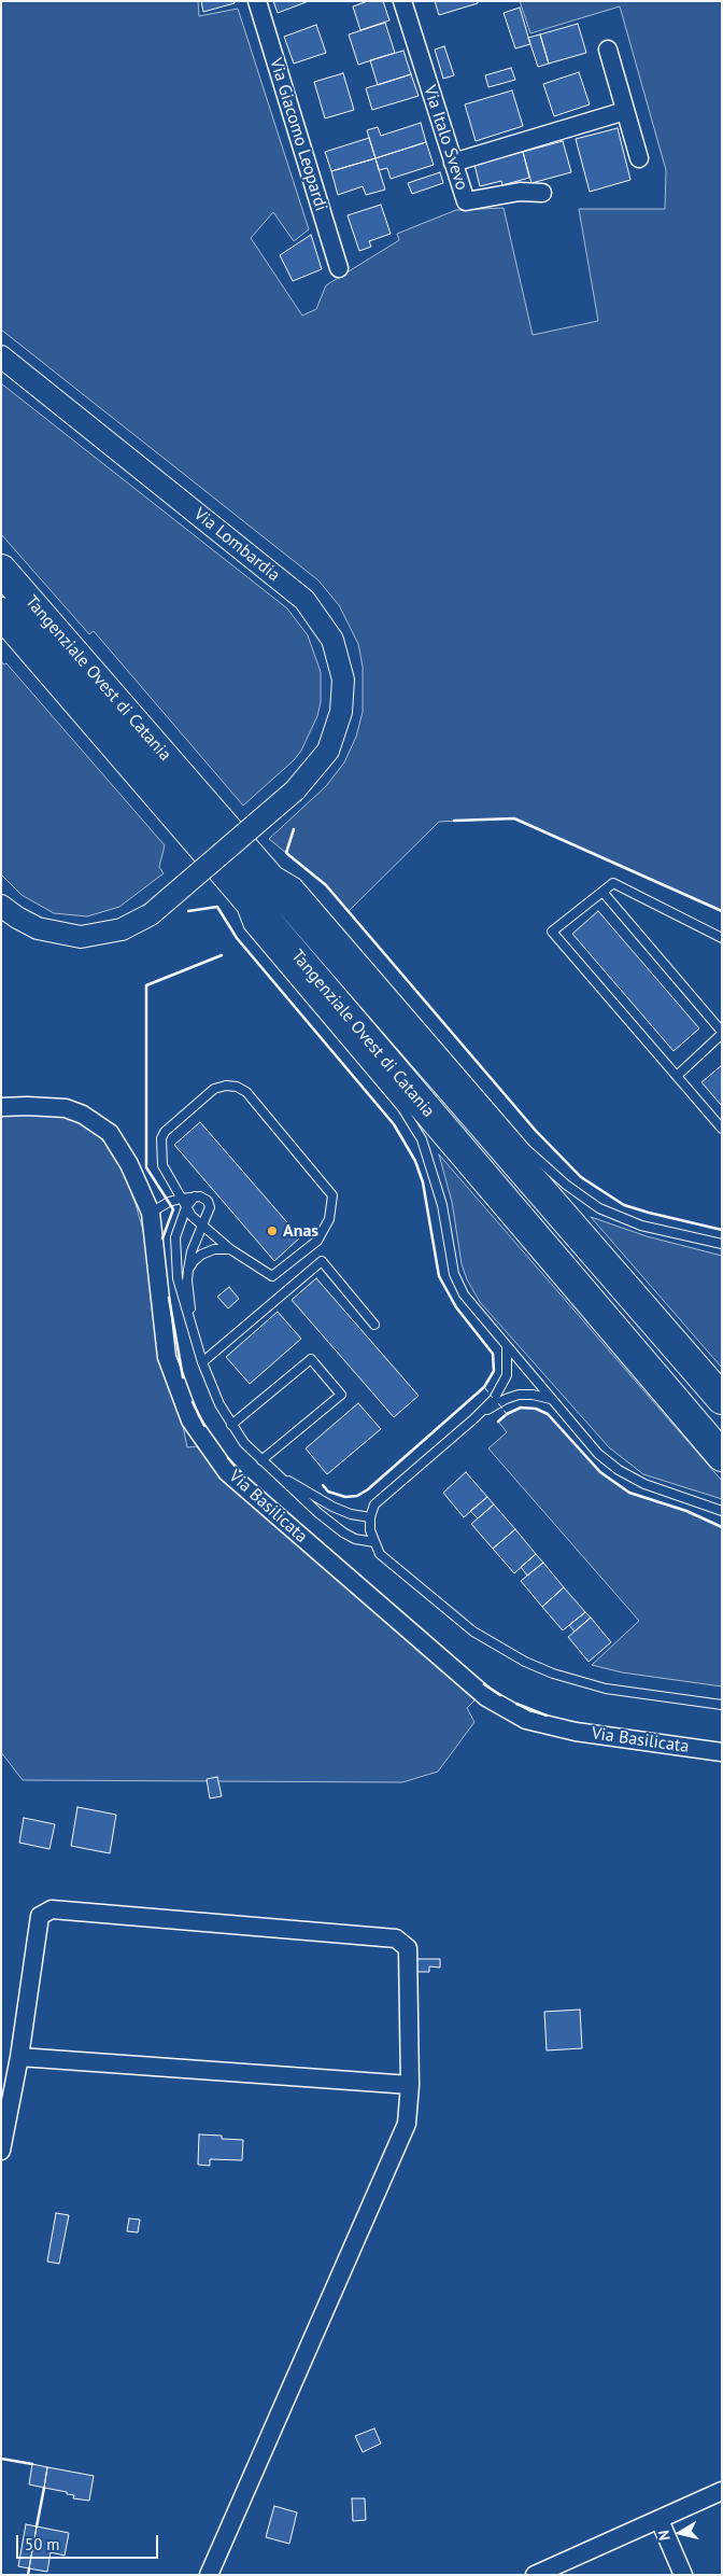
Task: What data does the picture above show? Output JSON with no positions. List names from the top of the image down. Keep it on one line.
{"streets":{"highway":["Tangenziale Ovest di Catania"],"street":["Via Giacomo Leopardi","Via Italo Svevo","Via Lombardia","Via Basilicata"]},"places":["Anas"],"scale_bar":"50 m","north":"left"}
